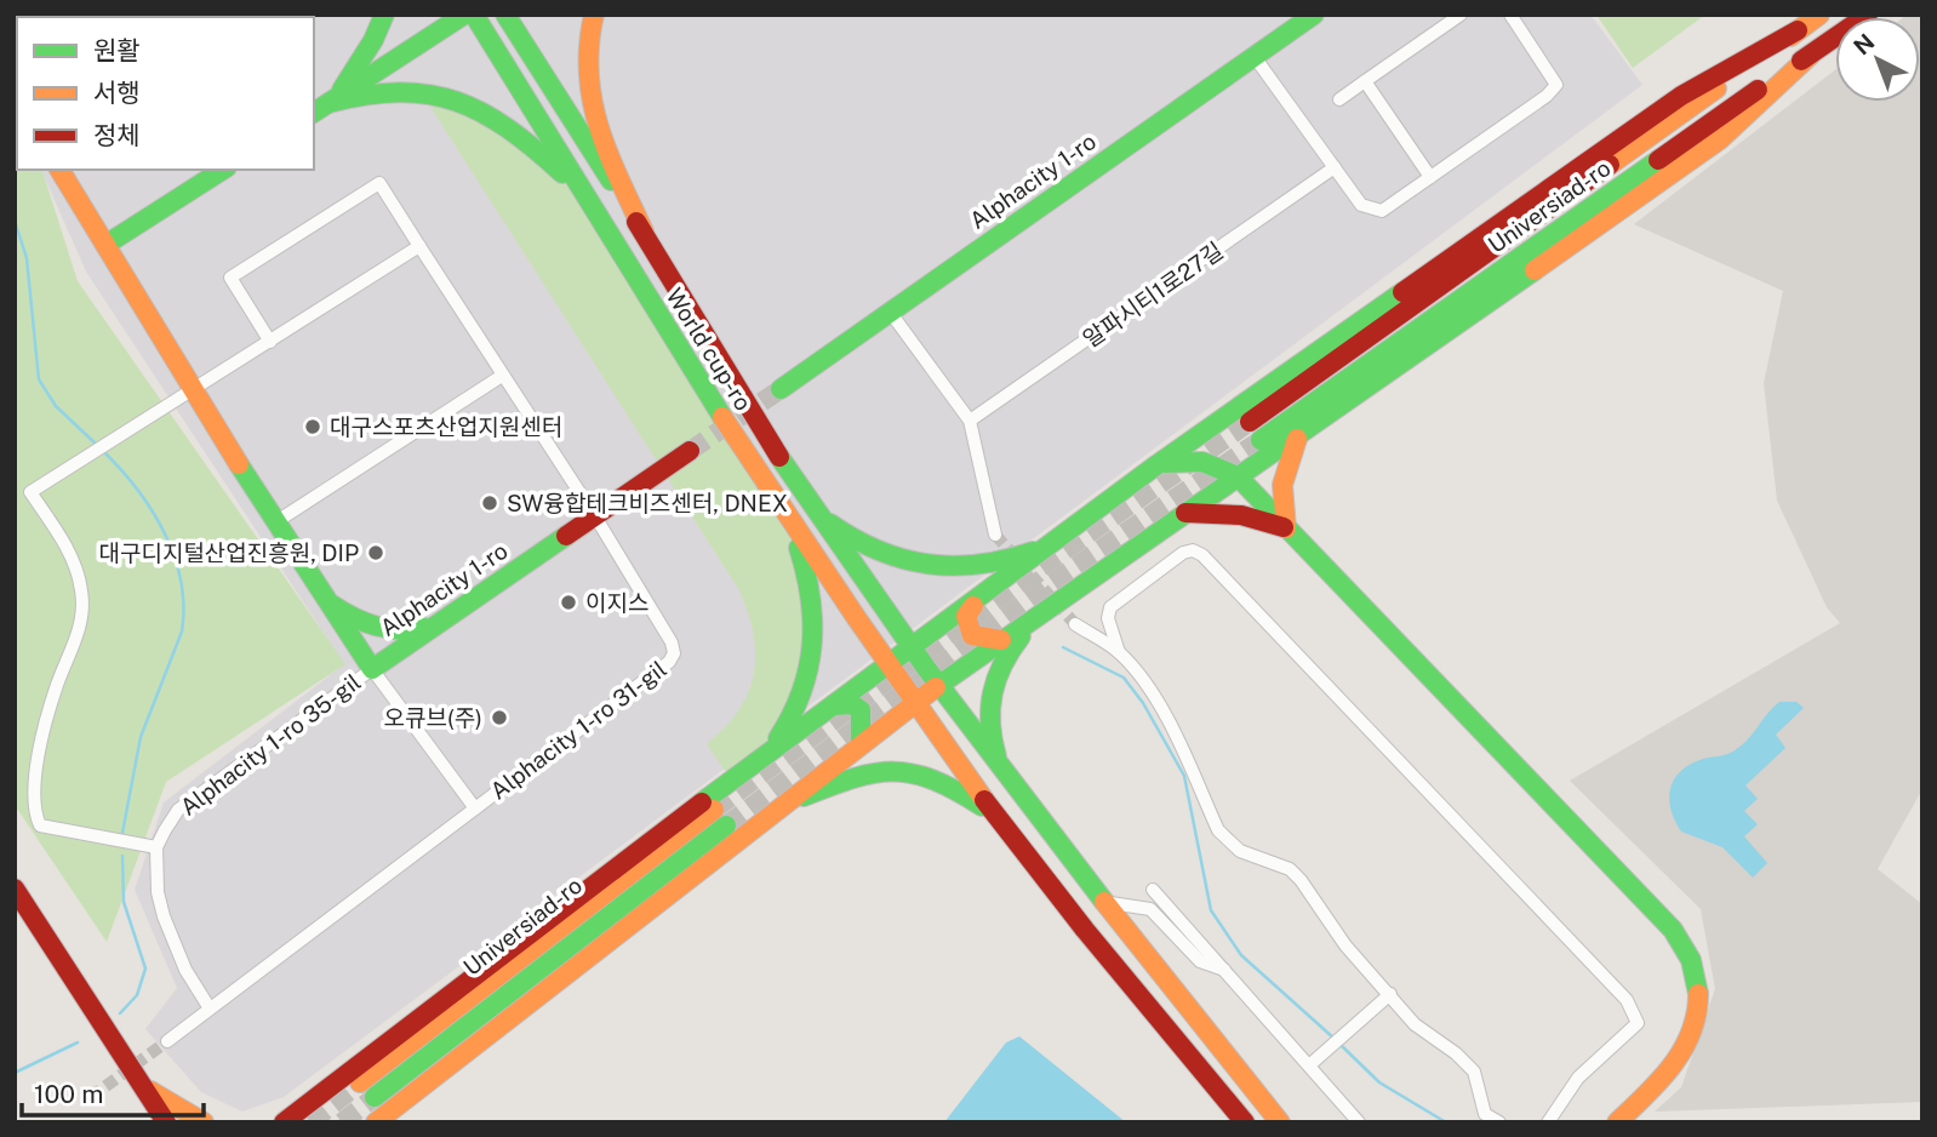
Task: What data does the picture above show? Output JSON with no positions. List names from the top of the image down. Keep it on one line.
{"streets":{"main road":["Alphacity 1-ro","Universiad-ro","World cup-ro"],"street":["알파시티1로27길","Alphacity 1-ro 31-gil","Alphacity 1-ro 35-gil"]},"crossings":[["Alphacity 1-ro","Alphacity 1-ro 31-gil"],["Alphacity 1-ro","Alphacity 1-ro 35-gil"],["Alphacity 1-ro 31-gil","Alphacity 1-ro 35-gil"]],"places":["대구스포츠산업지원센터","SW융합테크비즈센터, DNEX","대구디지털산업진흥원, DIP","이지스","오큐브(주)"],"legend":["원활","서행","정체"],"scale_bar":"100 m","north":"top left"}
